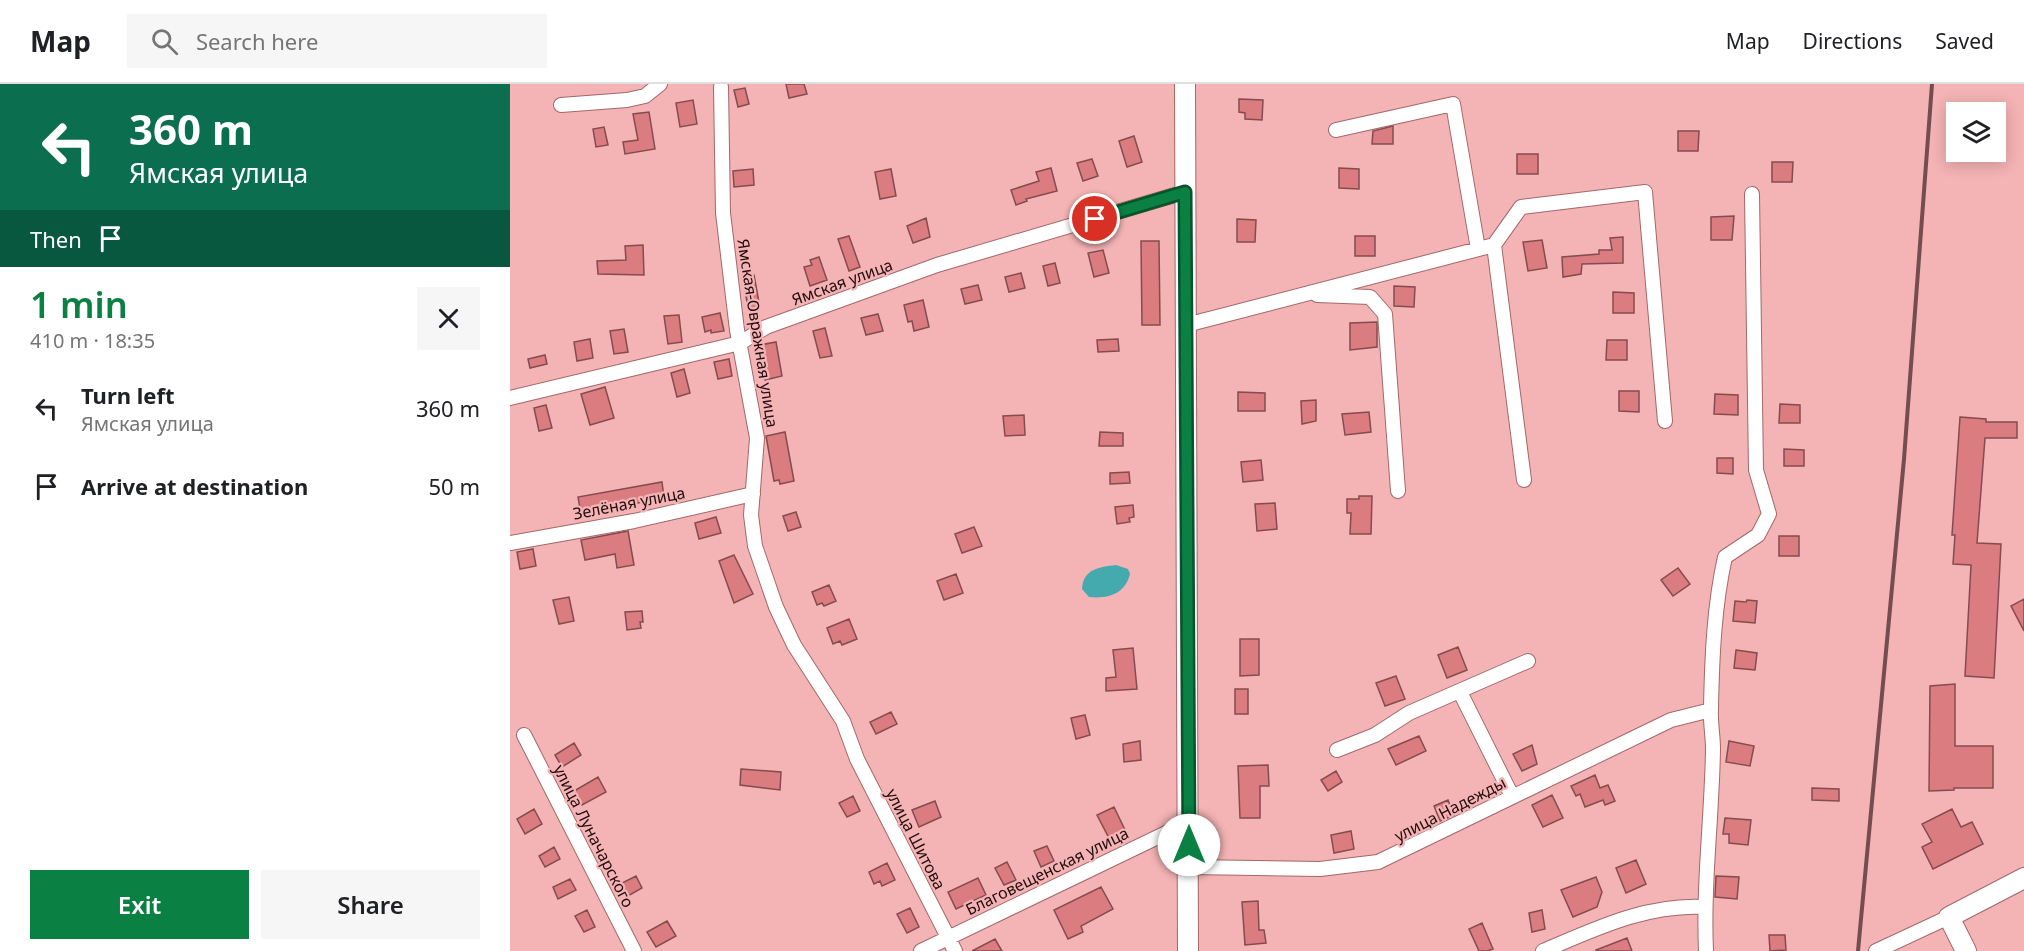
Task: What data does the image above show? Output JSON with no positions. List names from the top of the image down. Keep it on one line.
{"streets":{"street":["Ямская улица","Ямская-Овражная улица","Зелёная улица","улица Надежды","улица Луначарского","улица Шитова","Благовещенская улица"]},"crossings":[["Ямская улица","Ямская-Овражная улица"],["Ямская-Овражная улица","Зелёная улица"],["Ямская-Овражная улица","улица Шитова"],["улица Шитова","Благовещенская улица"]],"page":{"header":"Map","search":"Search here","nav":["Map","Directions","Saved"],"turn":["360 m","Ямская улица"],"then":"Then","heading":["1 min","410 m · 18:35"],"list":[{"name":"Turn left","note":"Ямская улица","value":"360 m"},{"name":"Arrive at destination","value":"50 m"}],"buttons":["Exit","Share"]}}
